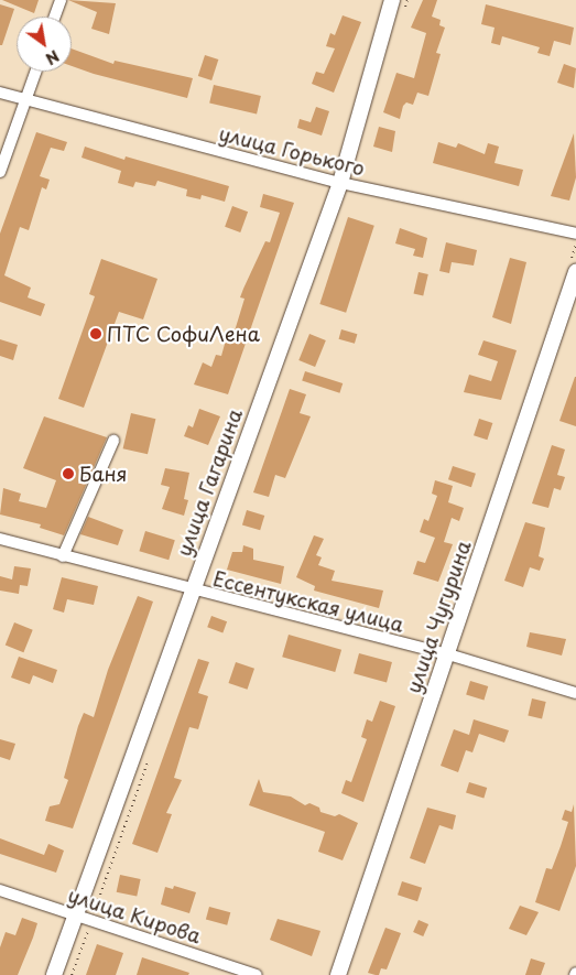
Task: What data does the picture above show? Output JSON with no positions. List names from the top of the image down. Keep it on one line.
{"streets":{"street":["улица Горького","улица Гагарина","Ессентукская улица","улица Чугурина","улица Кирова"]},"crossings":[["улица Горького","улица Гагарина"],["улица Гагарина","Ессентукская улица"],["улица Гагарина","улица Кирова"],["Ессентукская улица","улица Чугурина"]],"places":["ПТС СофиЛена","Баня"],"north":"bottom right"}
